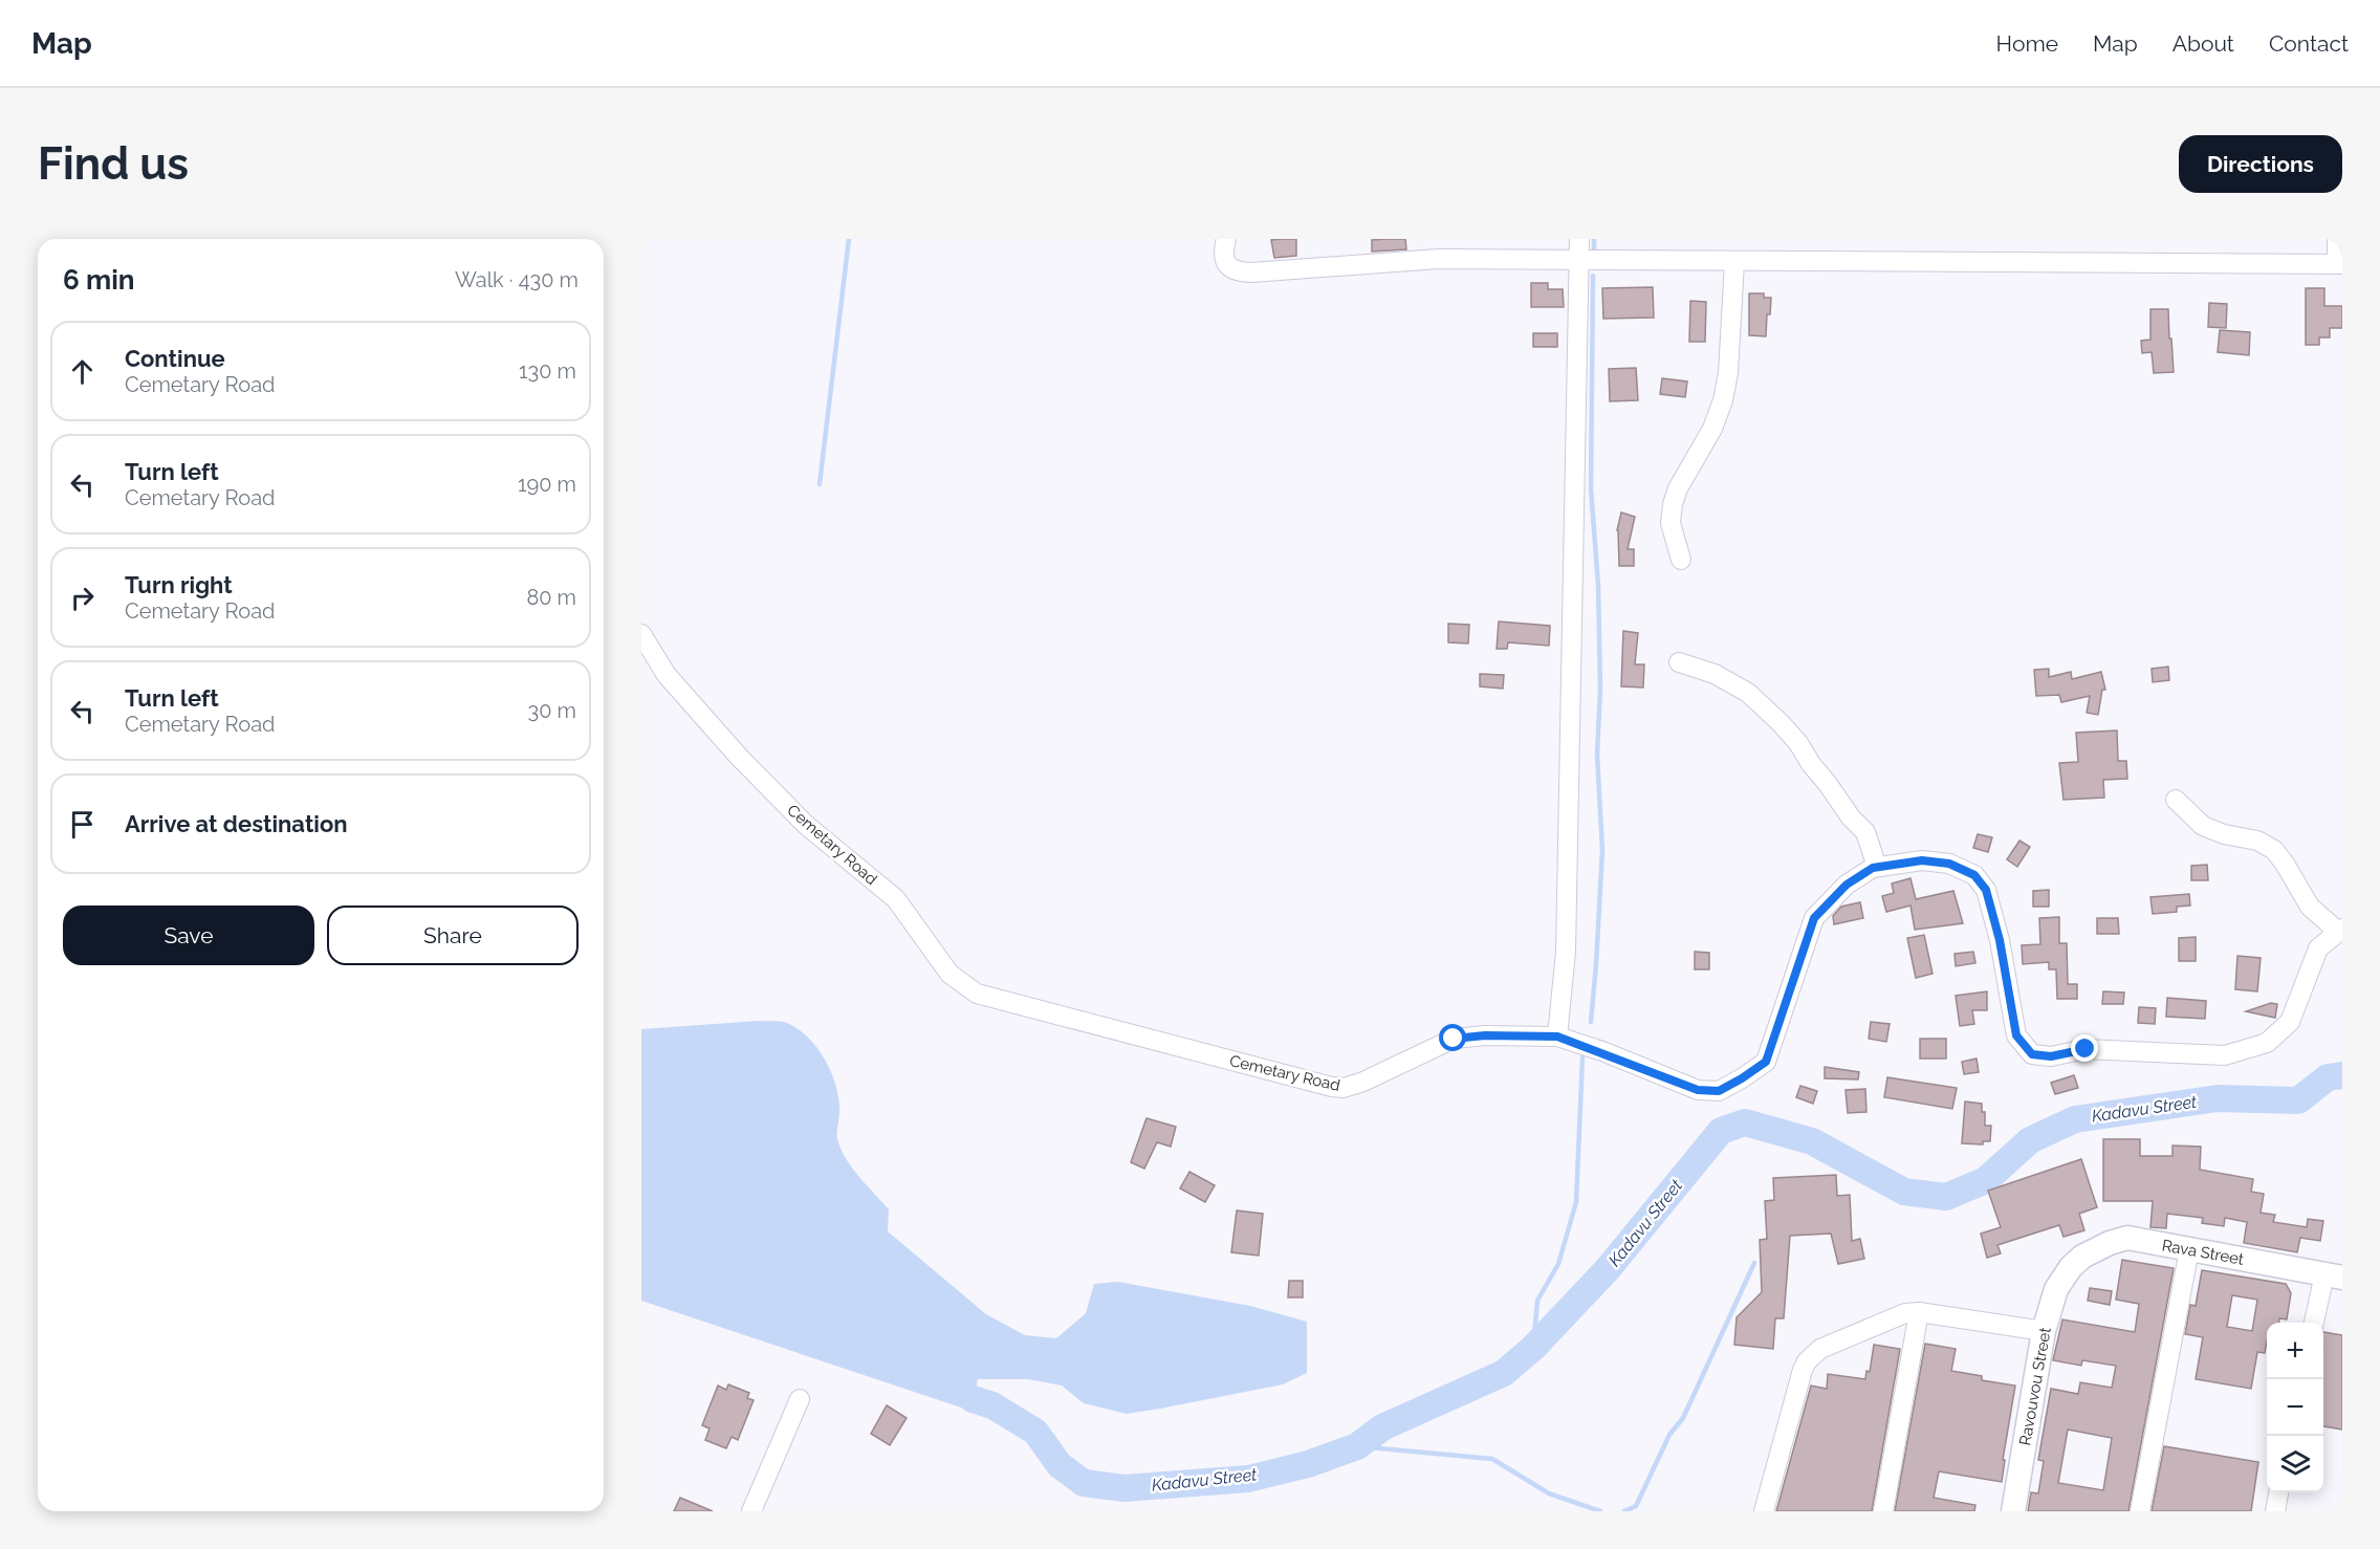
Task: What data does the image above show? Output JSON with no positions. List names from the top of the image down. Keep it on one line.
{"streets":{"main road":["Rava Street","Ravouvou Street"],"street":["Cemetary Road"]},"crossings":[["Rava Street","Ravouvou Street"]],"water":["Kadavu Street"],"page":{"header":"Map","nav":["Home","Map","About","Contact"],"buttons":["Directions",["Save","Share"]],"title":"Find us","heading":["6 min","Walk · 430 m"],"list":[["Continue","Cemetary Road","130 m"],["Turn left","Cemetary Road","190 m"],["Turn right","Cemetary Road","80 m"],["Turn left","Cemetary Road","30 m"],"Arrive at destination"],"map_buttons":["+","−"]}}
